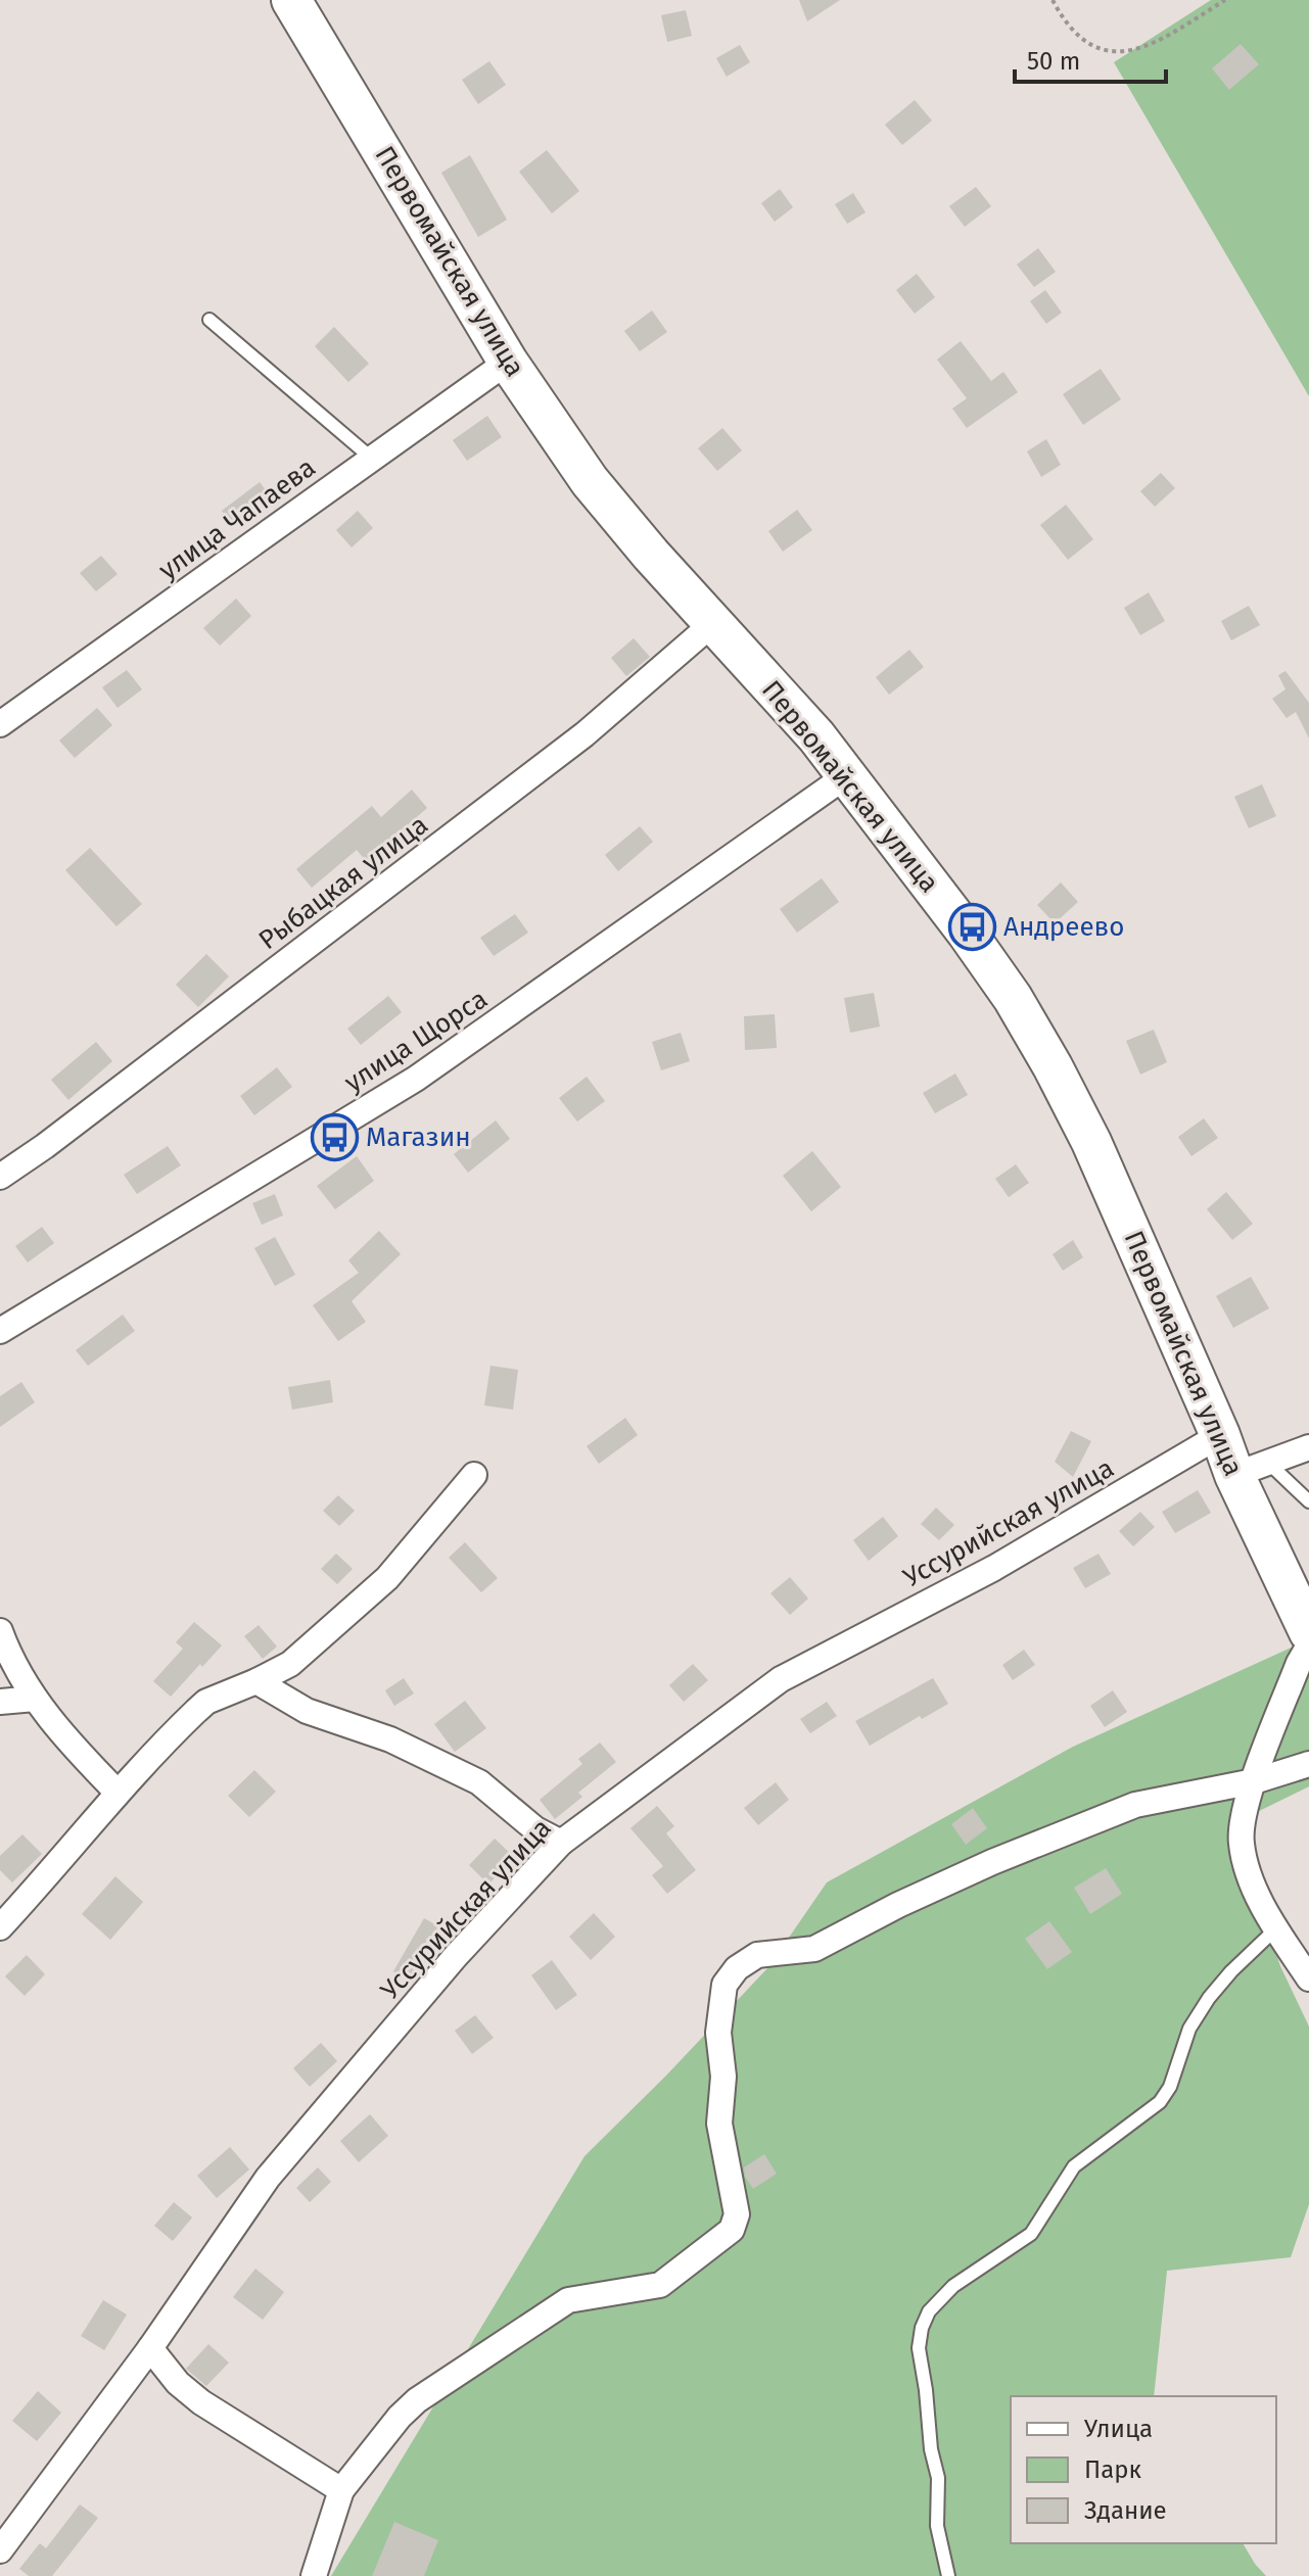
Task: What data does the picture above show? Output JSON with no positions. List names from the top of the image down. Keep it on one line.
{"streets":{"main road":["Первомайская улица"],"street":["улица Чапаева","Рыбацкая улица","улица Щорса","Уссурийская улица"]},"crossings":[["Первомайская улица","улица Чапаева"],["Первомайская улица","Рыбацкая улица"],["Первомайская улица","улица Щорса"],["Первомайская улица","Уссурийская улица"]],"places":{"bus stop":["Андреево","Магазин"]},"legend":["Улица","Парк","Здание"],"scale_bar":"50 m"}
